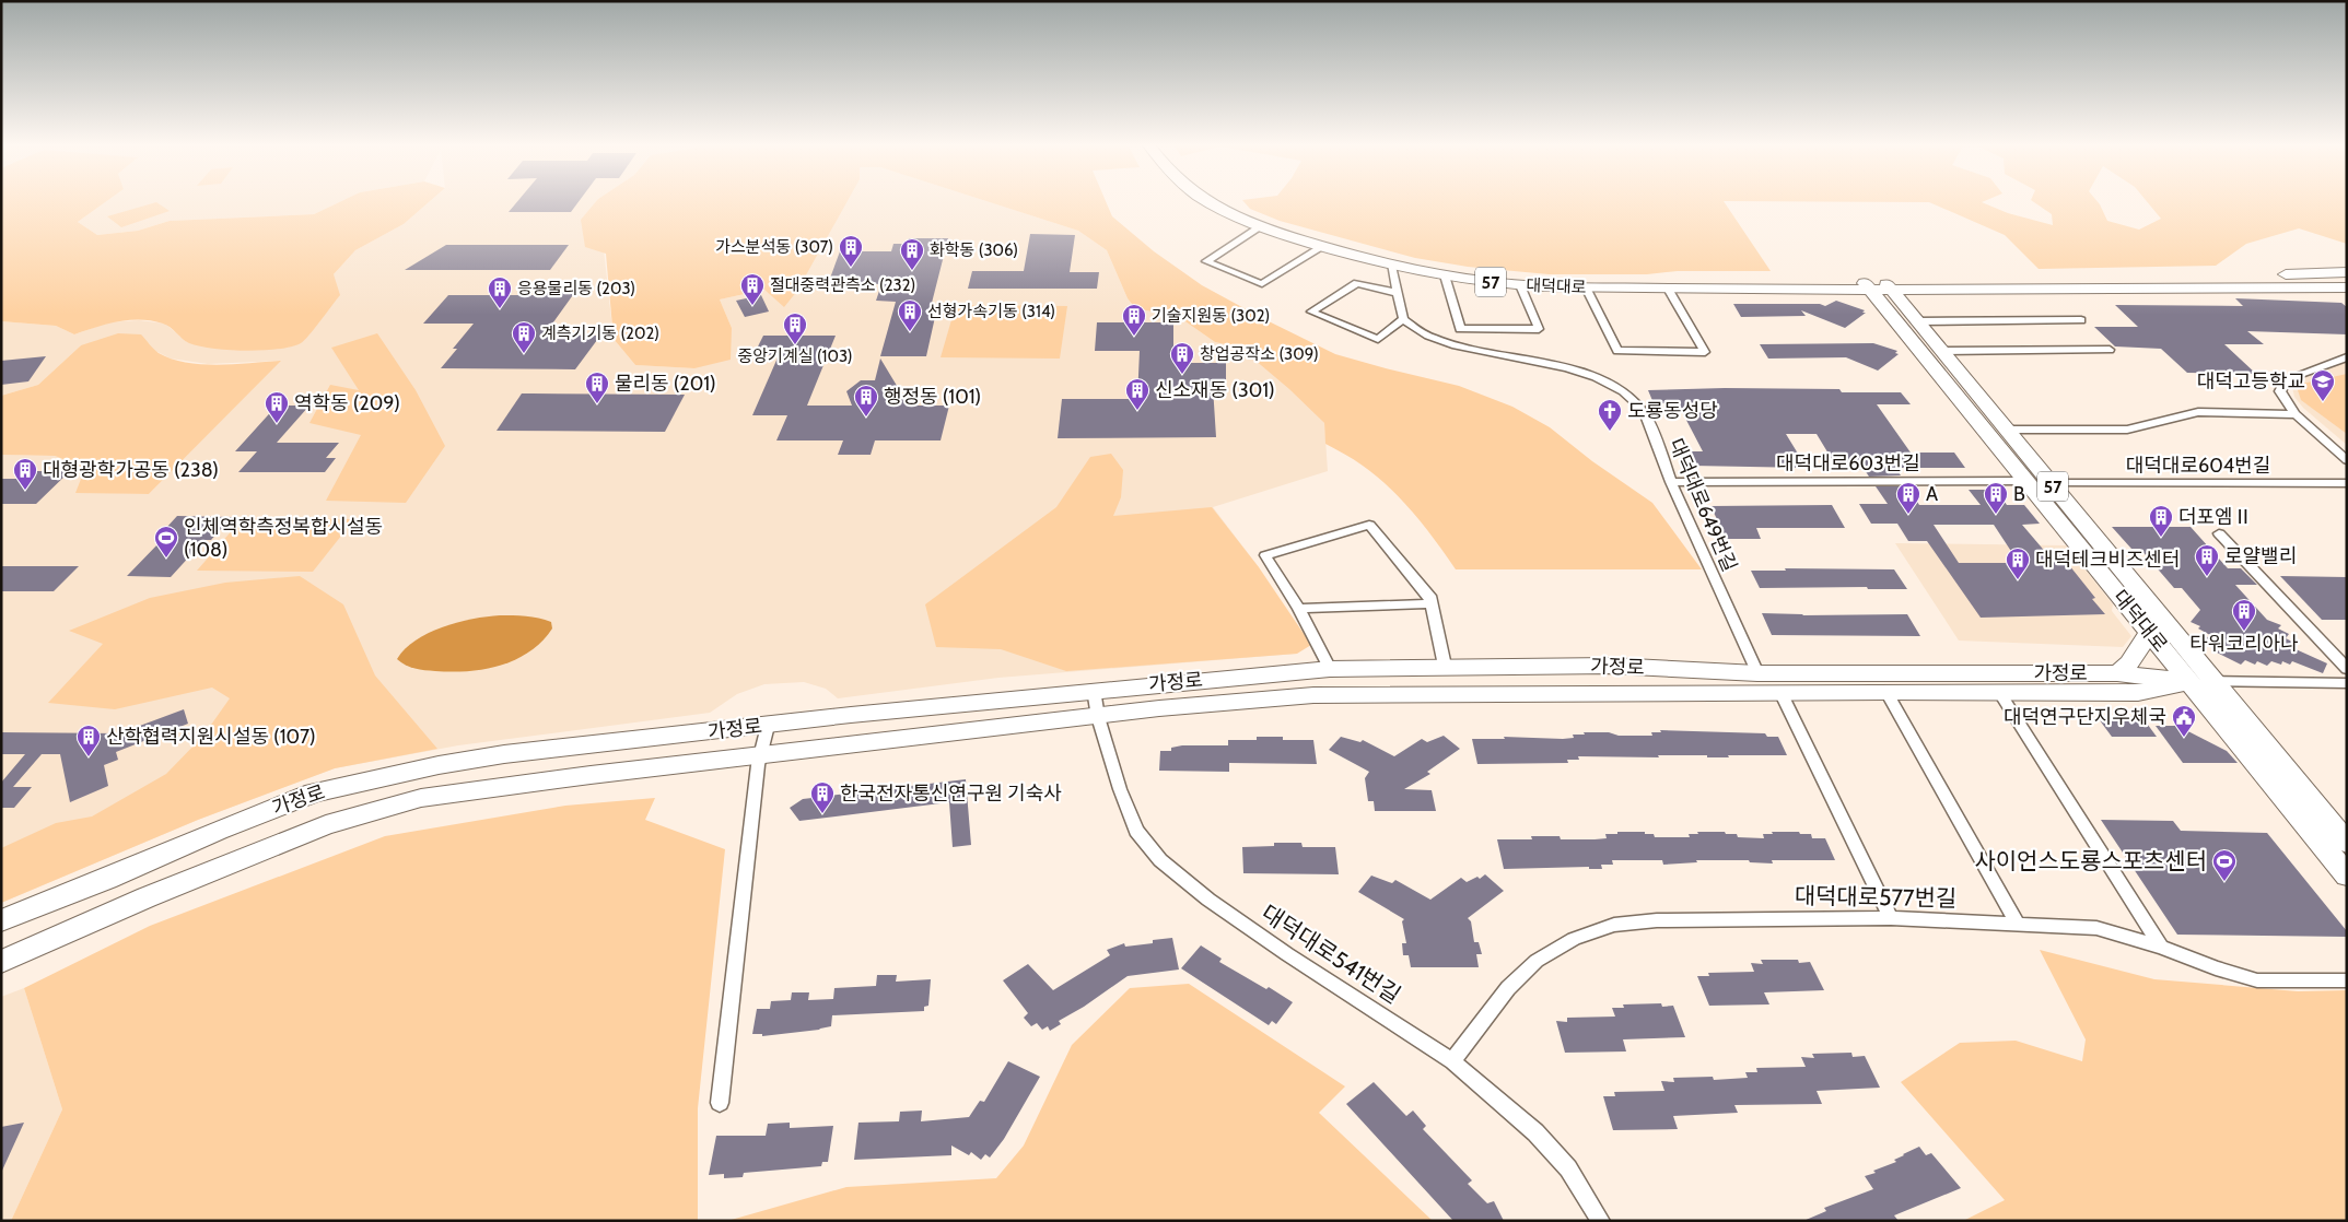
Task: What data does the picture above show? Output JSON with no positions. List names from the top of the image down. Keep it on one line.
{"streets":{"main road":["57","대덕대로","가정로"],"street":["대덕대로603번길","대덕대로604번길","대덕대로649번길","대덕대로577번길","대덕대로541번길"]},"crossings":[["대덕대로","대덕대로603번길"],["대덕대로","대덕대로604번길"],["대덕대로","가정로"],["대덕대로603번길","대덕대로649번길"],["대덕대로649번길","가정로"],["가정로","대덕대로541번길"],["대덕대로577번길","대덕대로541번길"]],"places":{"building":["가스분석동 (307)","화학동 (306)","절대중력관측소 (232)","응용물리동 (203)","선형가속기동 (314)","기술지원동 (302)","중앙기계실 (103)","계측기기동 (202)","창업공작소 (309)","물리동 (201)","신소재동 (301)","행정동 (101)","역학동 (209)","대형광학가공동 (238)","A","B","더포엠Ⅱ","로얄밸리","대덕테크비즈센터","타워코리아나","산학협력지원시설동 (107)","한국전자통신연구원 기숙사"],"school or university":["대덕고등학교"],"church":["도룡동성당"],"sports":["인체역학측정복합시설동 (108)","사이언스도룡스포츠센터"],"public building":["대덕연구단지우체국"]}}
